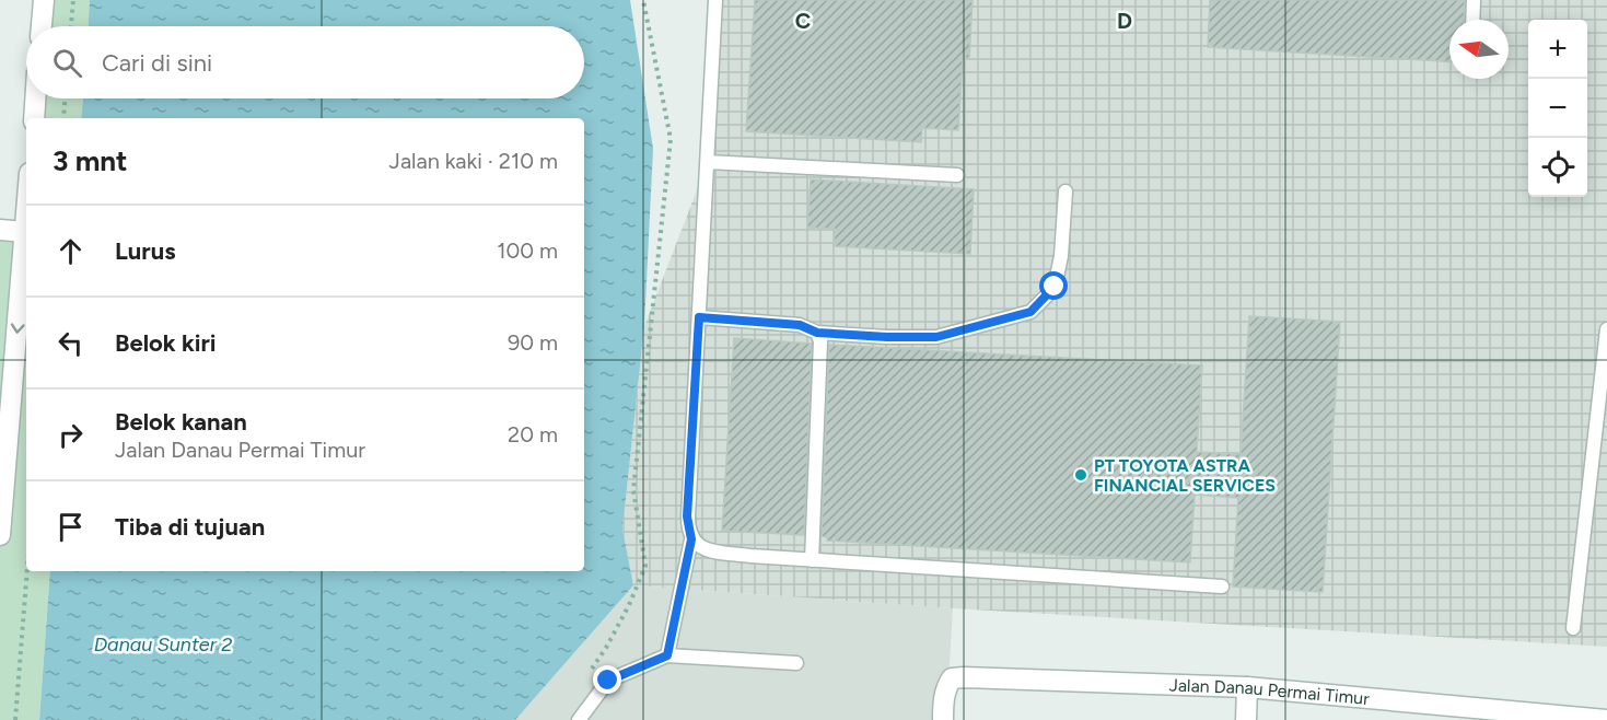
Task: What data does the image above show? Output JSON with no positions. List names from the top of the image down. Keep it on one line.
{"streets":{"street":["Jalan Danau Permai Timur"]},"water":["Danau Sunter 2"],"places":["PT TOYOTA ASTRA FINANCIAL SERVICES"],"north":"left","page":{"map_buttons":["+","−"],"search":"Cari di sini","heading":["3 mnt","Jalan kaki · 210 m"],"list":[["Lurus","100 m"],["Belok kiri","90 m"],["Belok kanan","Jalan Danau Permai Timur","20 m"],"Tiba di tujuan"]},"grid":{"columns":["C","D"]}}
